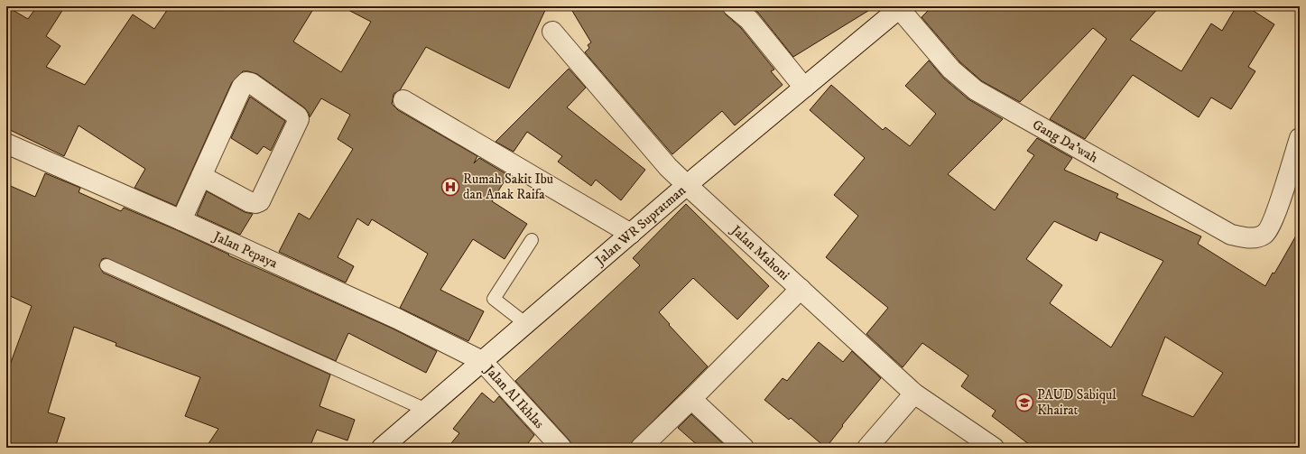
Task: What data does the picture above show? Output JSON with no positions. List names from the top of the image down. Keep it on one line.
{"streets":{"street":["Gang Da'wah","Jalan WR Supratman","Jalan Pepaya","Jalan Mahoni","Jalan Al Ikhlas"]},"crossings":[["Gang Da'wah","Jalan WR Supratman"],["Jalan WR Supratman","Jalan Pepaya"],["Jalan WR Supratman","Jalan Mahoni"],["Jalan WR Supratman","Jalan Al Ikhlas"],["Jalan Pepaya","Jalan Al Ikhlas"]],"places":{"hospital":["Rumah Sakit Ibu dan Anak Raifa"],"school or university":["PAUD Sabiqul Khairat"]}}
